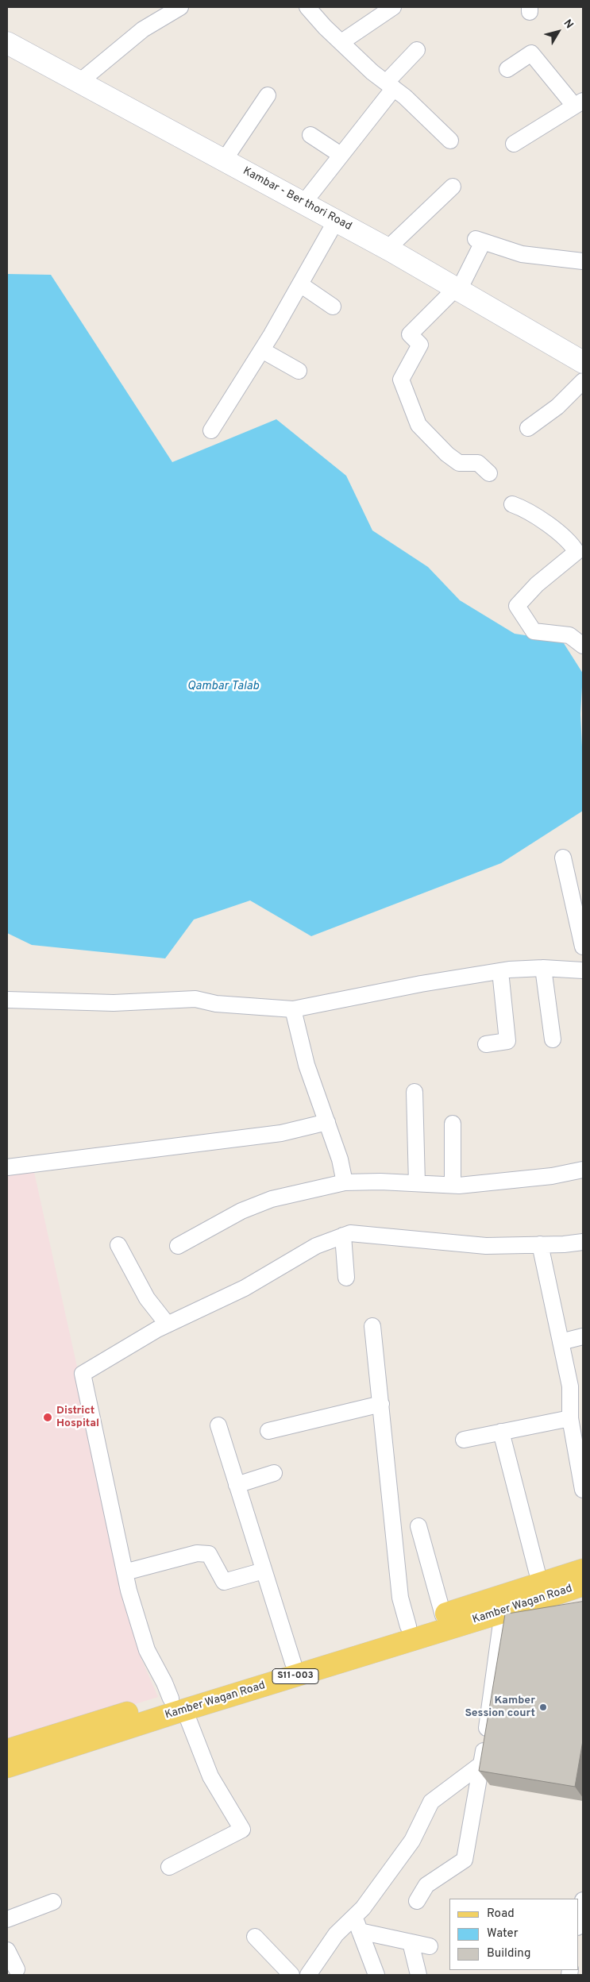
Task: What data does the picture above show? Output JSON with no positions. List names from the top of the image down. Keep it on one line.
{"streets":{"main road":["Kamber Wagan Road","S11-003"],"street":["Kambar - Ber thori Road"]},"water":["Qambar Talab"],"places":["District Hospital","Kamber Session court"],"legend":["Road","Water","Building"],"north":"top right"}
